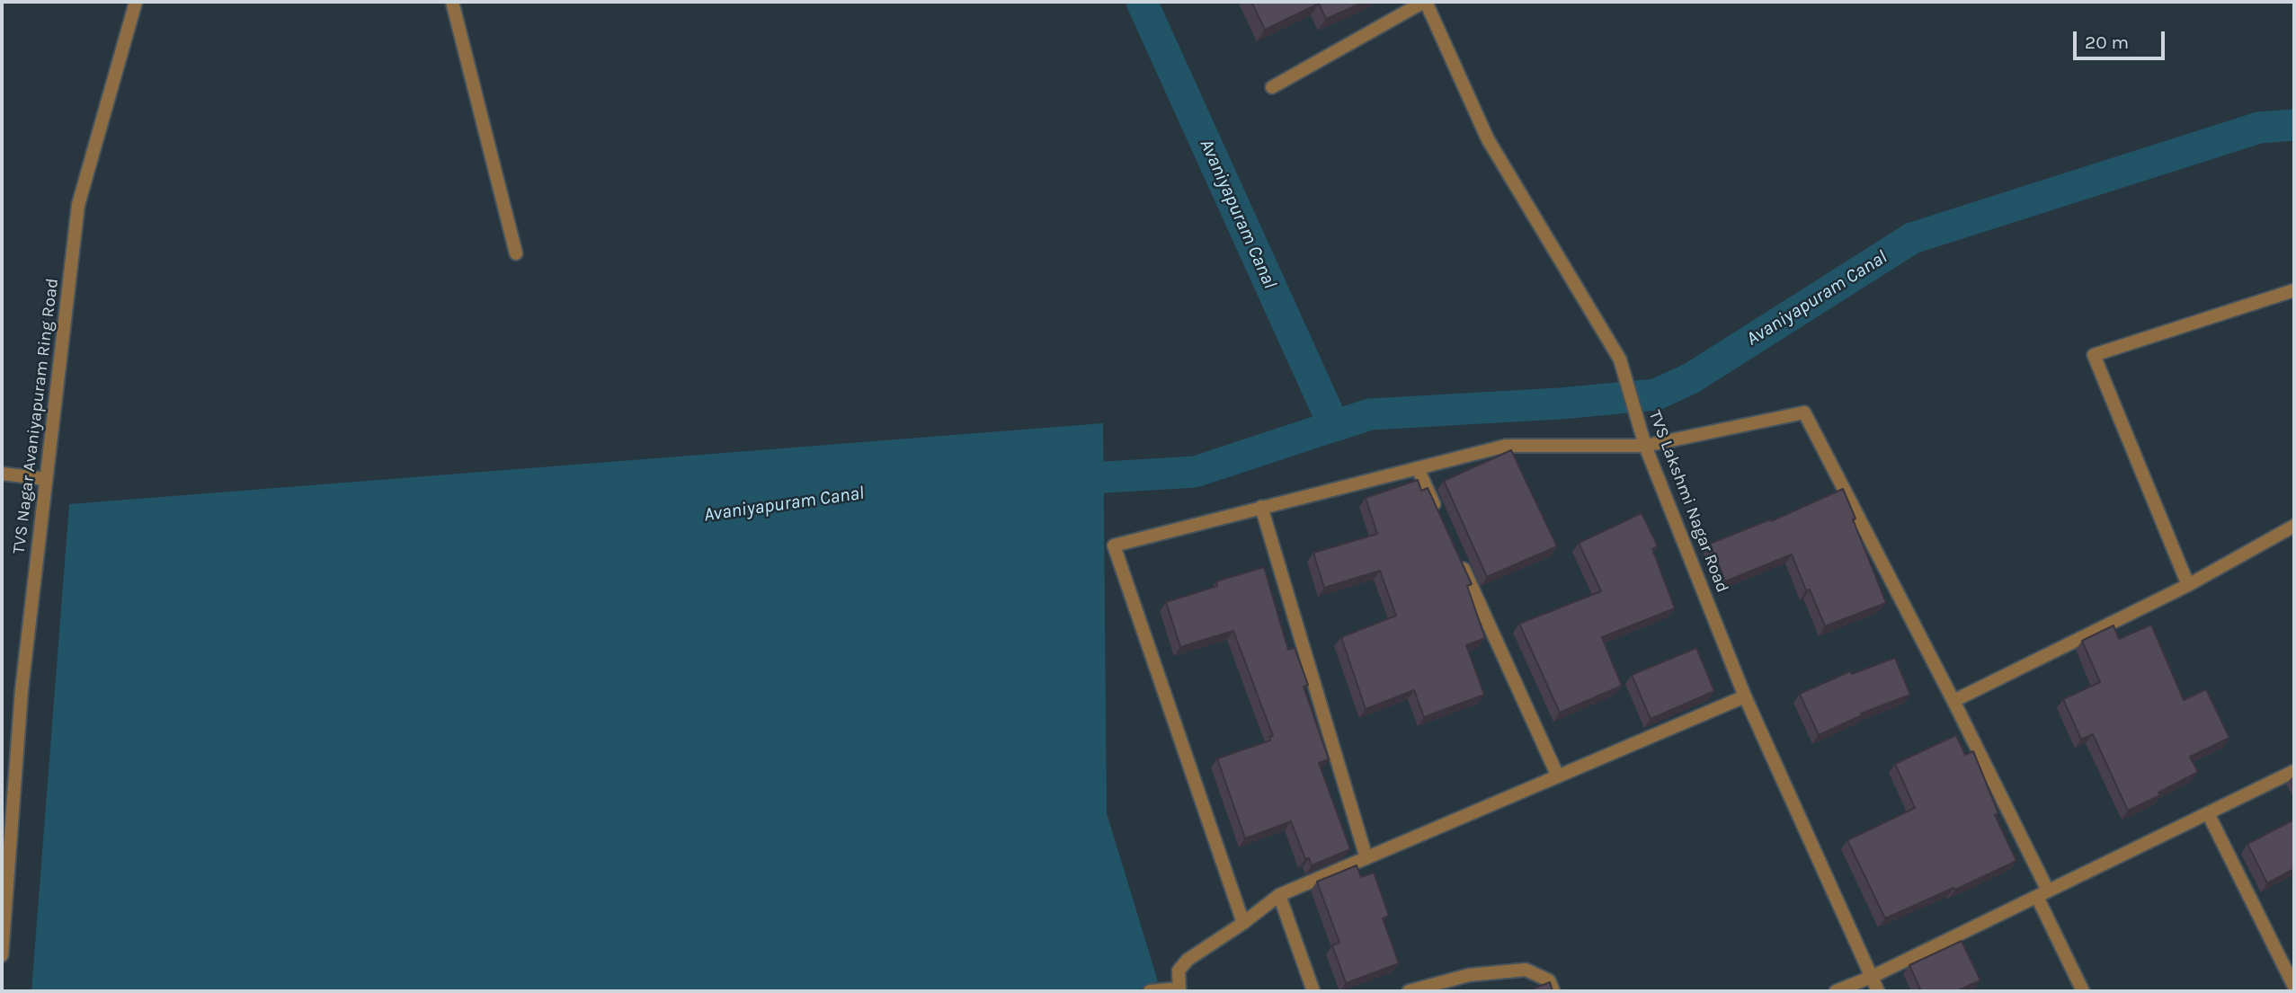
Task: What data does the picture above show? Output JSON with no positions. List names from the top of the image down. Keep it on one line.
{"streets":{"street":["TVS Nagar Avaniyapuram Ring Road","TVS Lakshmi Nagar Road"]},"water":["Avaniyapuram Canal"],"scale_bar":"20 m"}
